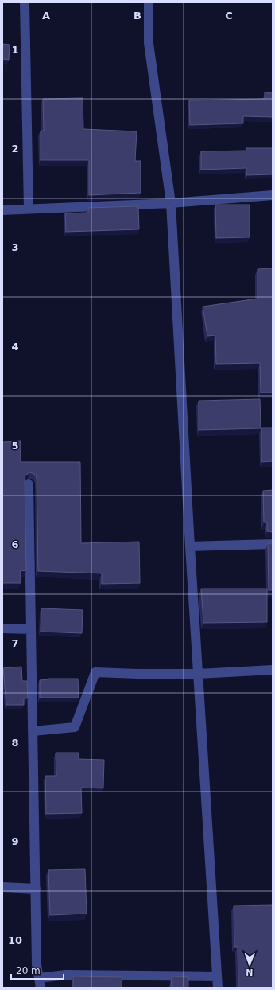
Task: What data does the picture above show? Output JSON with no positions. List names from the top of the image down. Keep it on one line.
{"scale_bar":"20 m","north":"bottom","grid":{"columns":["A","B","C"],"rows":["1","2","3","4","5","6","7","8","9","10"]}}
